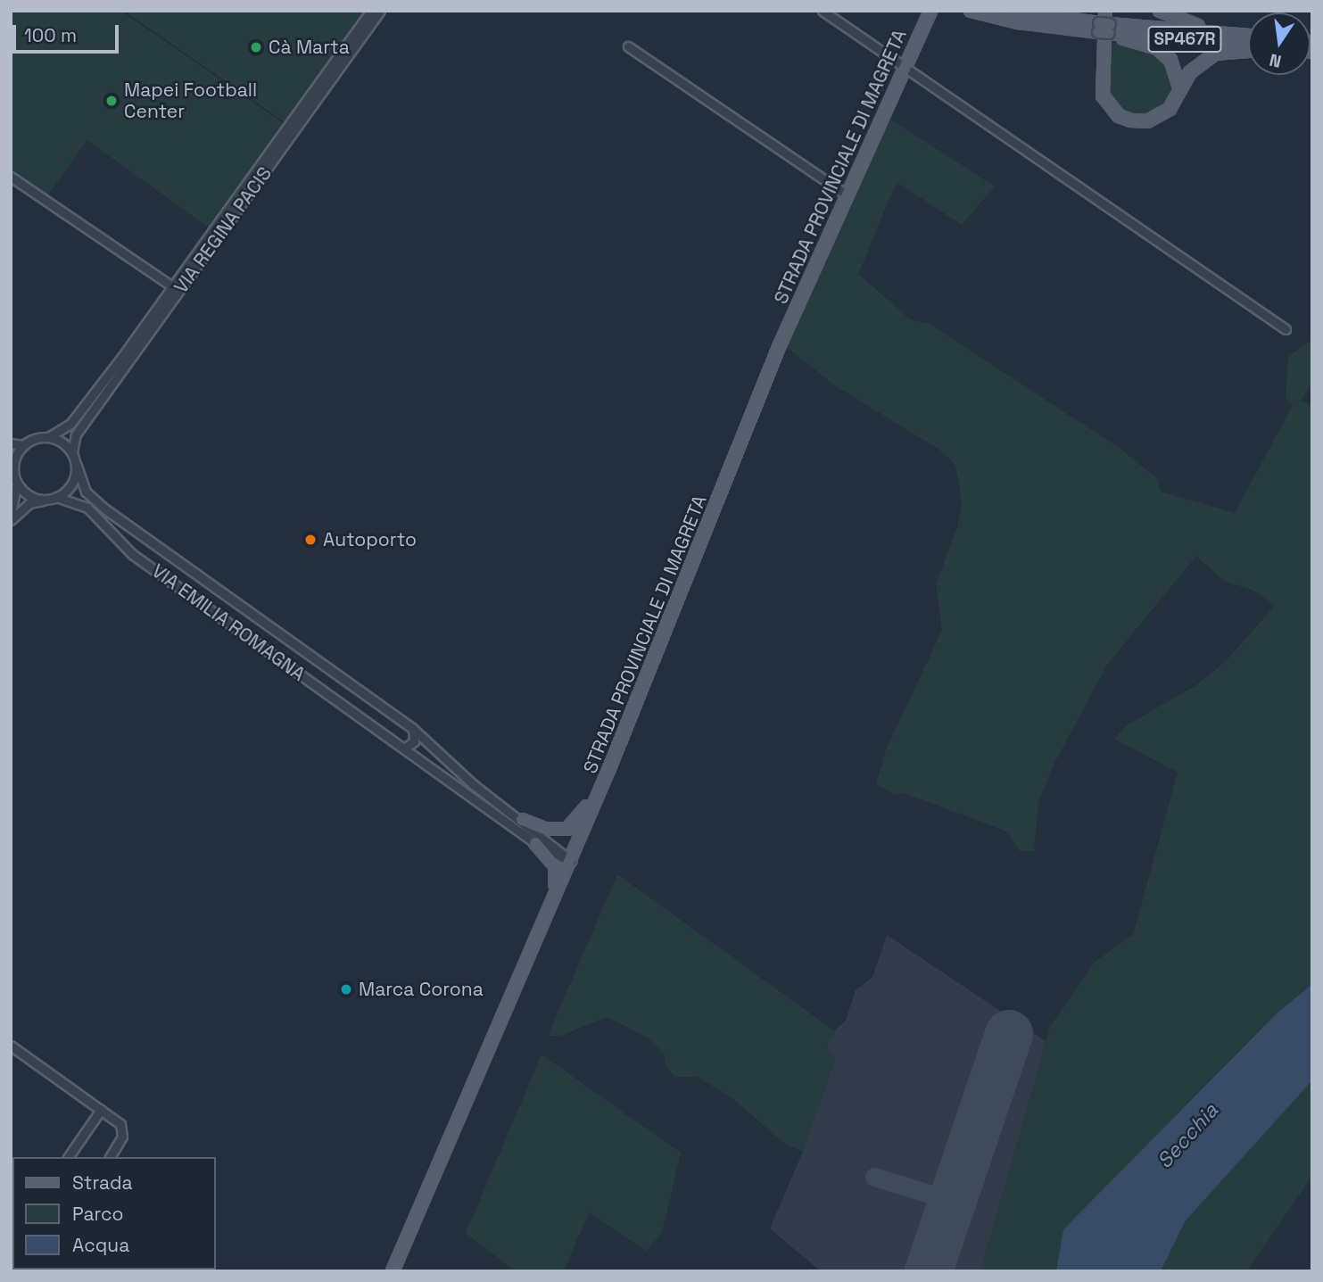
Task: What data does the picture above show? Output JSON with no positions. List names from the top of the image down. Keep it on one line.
{"streets":{"main road":["SP467R","STRADA PROVINCIALE DI MAGRETA"],"street":["VIA REGINA PACIS","VIA EMILIA ROMAGNA"]},"crossings":[["STRADA PROVINCIALE DI MAGRETA","VIA EMILIA ROMAGNA"],["VIA REGINA PACIS","VIA EMILIA ROMAGNA"]],"water":["Secchia"],"places":["Cà Marta","Mapei Football Center","Autoporto","Marca Corona"],"legend":["Strada","Parco","Acqua"],"scale_bar":"100 m","north":"bottom"}
